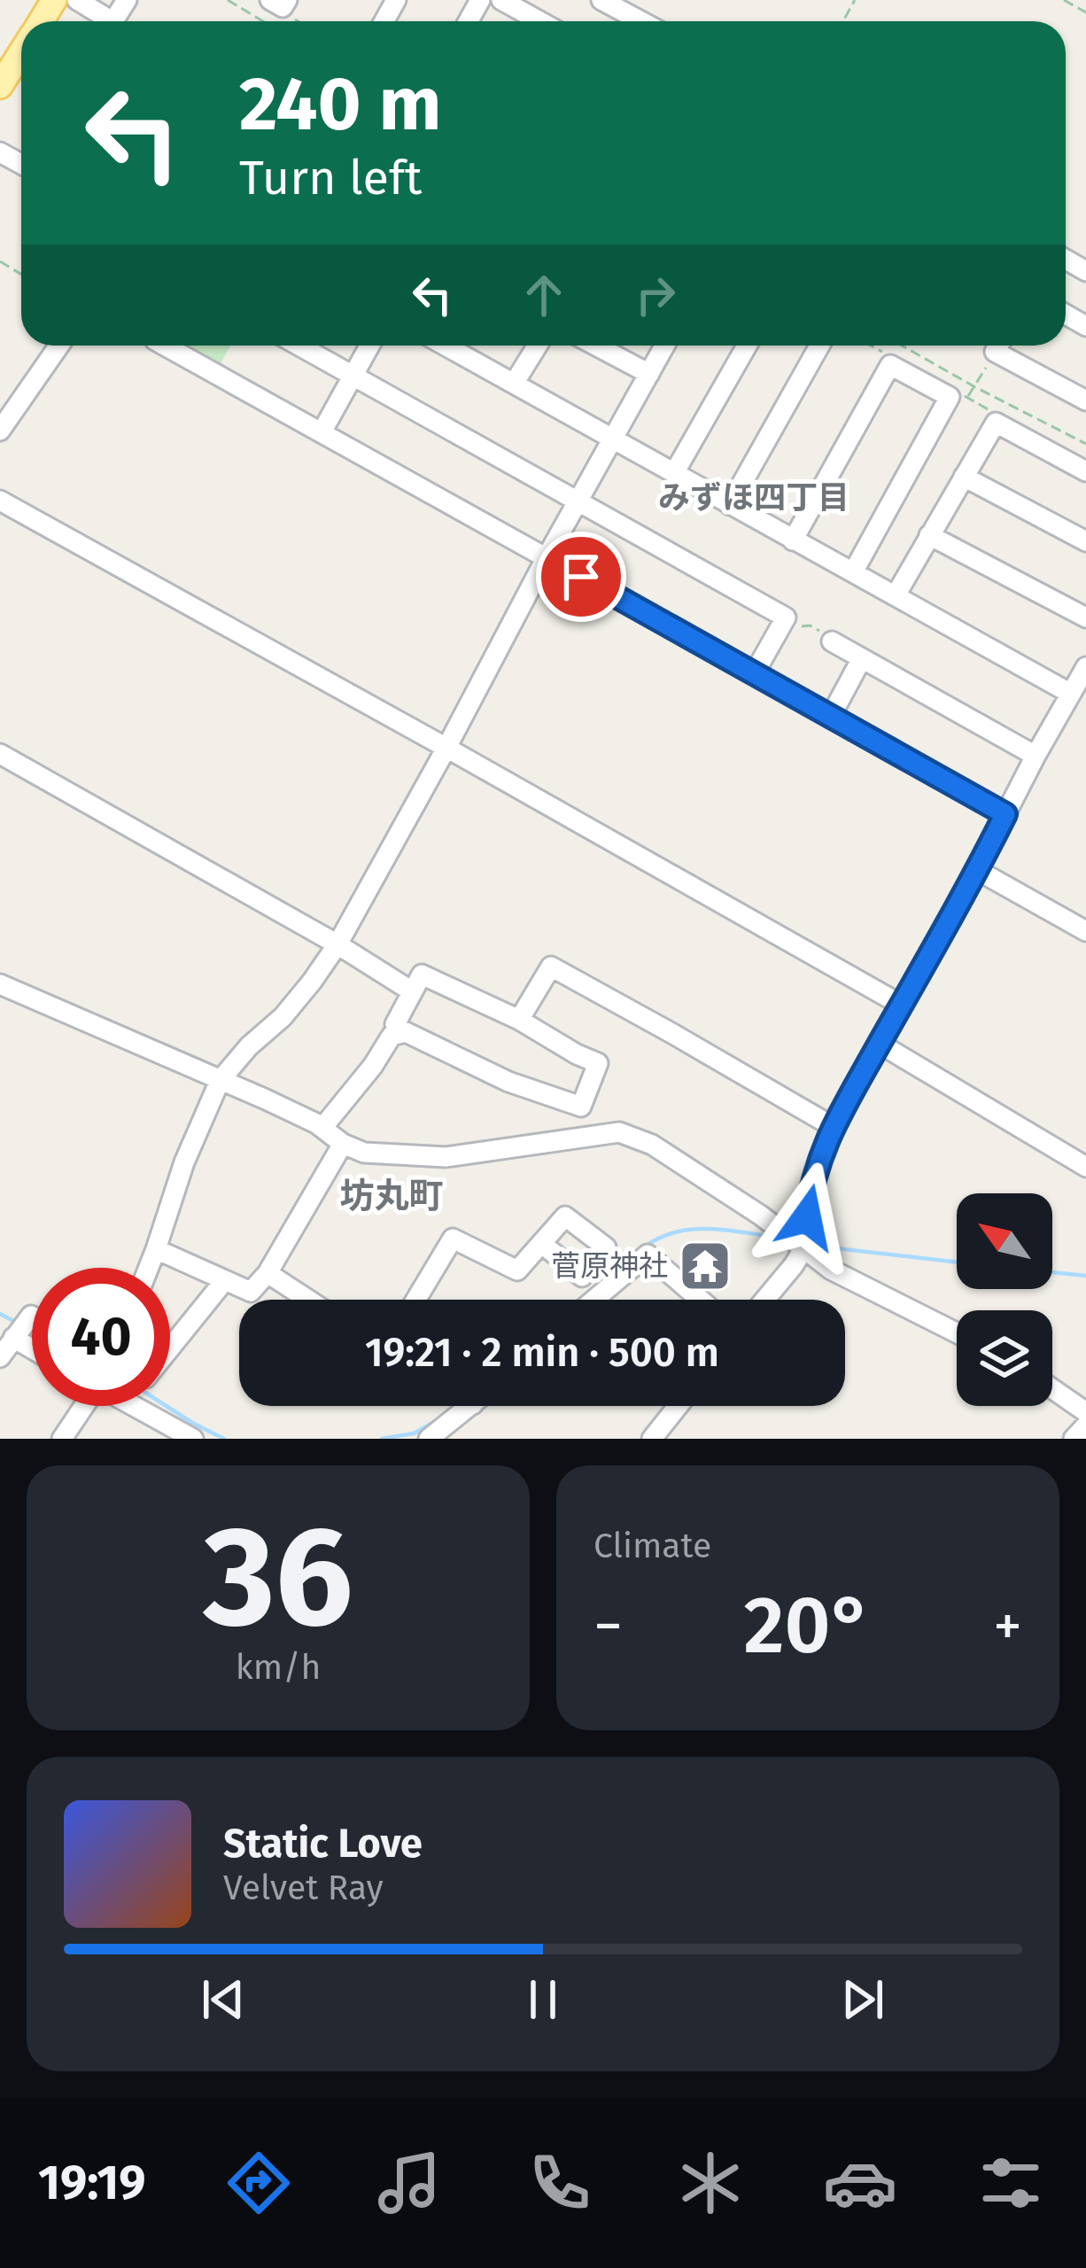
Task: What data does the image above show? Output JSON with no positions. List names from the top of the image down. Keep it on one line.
{"districts":["みずほ四丁目","坊丸町"],"places":{"temple":["菅原神社"]},"north":"top left","page":{"turn":["240 m","Turn left"],"limit":"40","trip":"19:21 · 2 min · 500 m","tile":[["36","km/h"],"Climate"],"heat":["−","20°","+"],"song":["Static Love","Velvet Ray"],"tabs":"19:19"}}
